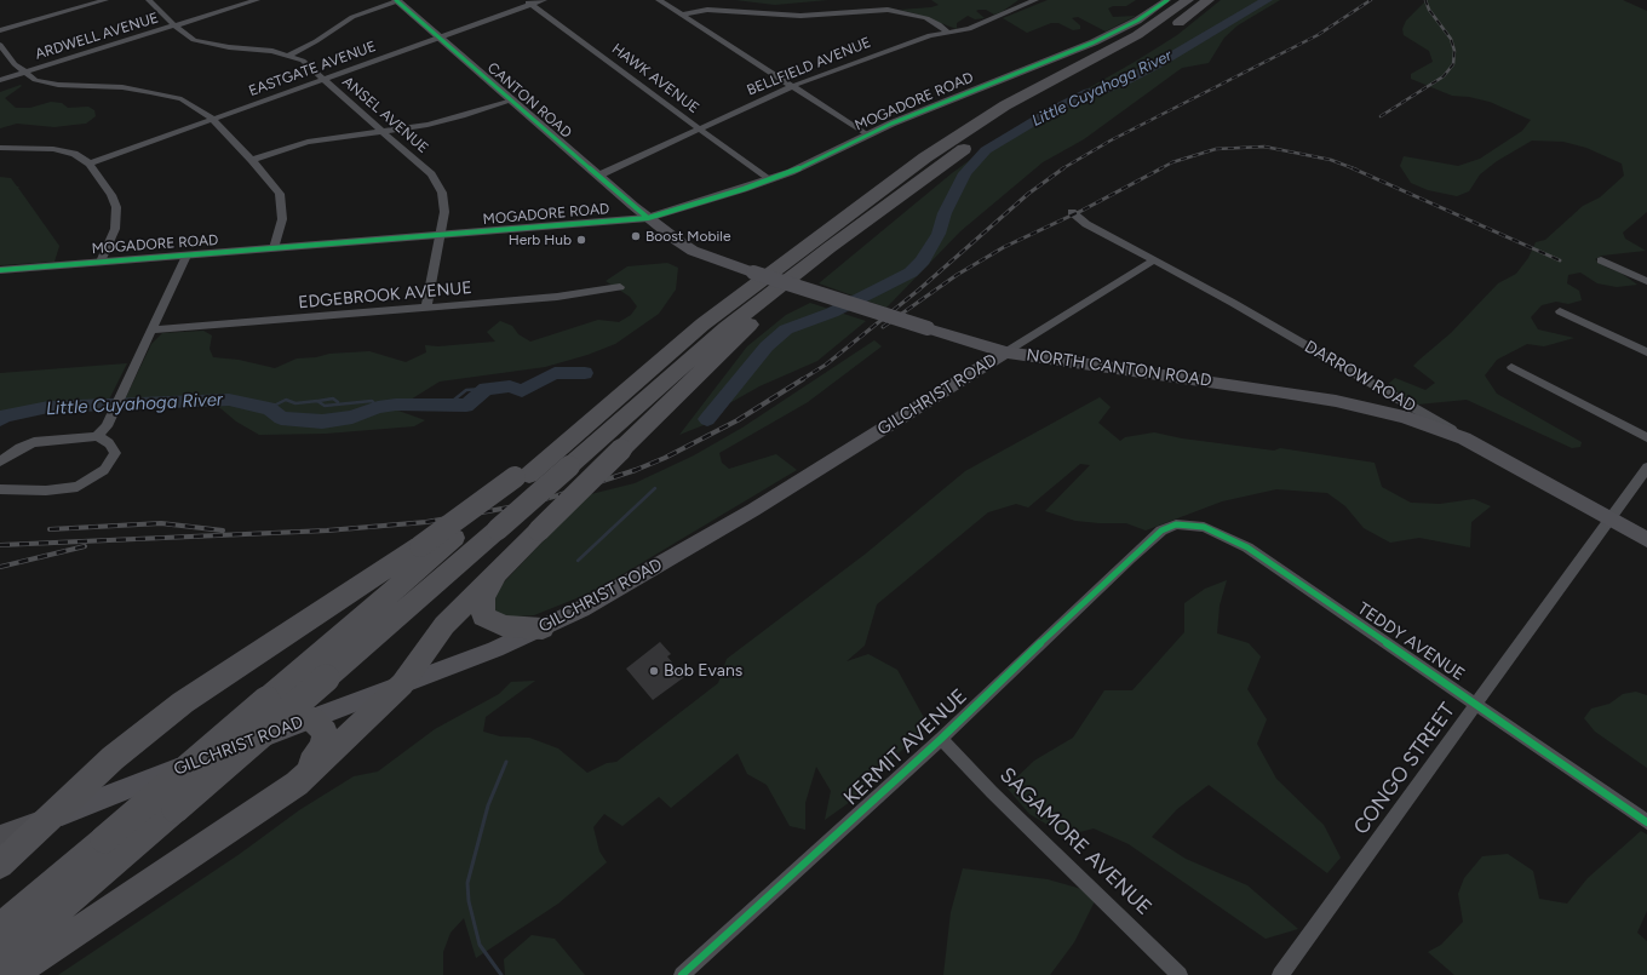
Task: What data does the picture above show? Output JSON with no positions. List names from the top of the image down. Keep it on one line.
{"streets":{"main road":["CANTON ROAD","NORTH CANTON ROAD","DARROW ROAD","GILCHRIST ROAD"],"street":["ARDWELL AVENUE","BELLFIELD AVENUE","EASTGATE AVENUE","HAWK AVENUE","MOGADORE ROAD","ANSEL AVENUE","EDGEBROOK AVENUE","TEDDY AVENUE","KERMIT AVENUE","CONGO STREET","SAGAMORE AVENUE"]},"crossings":[["ARDWELL AVENUE","ANSEL AVENUE"],["BELLFIELD AVENUE","HAWK AVENUE"],["BELLFIELD AVENUE","CANTON ROAD"],["EASTGATE AVENUE","HAWK AVENUE"],["EASTGATE AVENUE","CANTON ROAD"],["EASTGATE AVENUE","ANSEL AVENUE"],["HAWK AVENUE","MOGADORE ROAD"],["CANTON ROAD","MOGADORE ROAD"],["CANTON ROAD","NORTH CANTON ROAD"],["MOGADORE ROAD","ANSEL AVENUE"],["MOGADORE ROAD","NORTH CANTON ROAD"],["ANSEL AVENUE","EDGEBROOK AVENUE"],["NORTH CANTON ROAD","DARROW ROAD"],["NORTH CANTON ROAD","GILCHRIST ROAD"],["DARROW ROAD","GILCHRIST ROAD"],["DARROW ROAD","CONGO STREET"],["TEDDY AVENUE","KERMIT AVENUE"],["TEDDY AVENUE","CONGO STREET"],["KERMIT AVENUE","SAGAMORE AVENUE"]],"water":["Little Cuyahoga River"],"places":["Boost Mobile","Herb Hub","Bob Evans"]}
